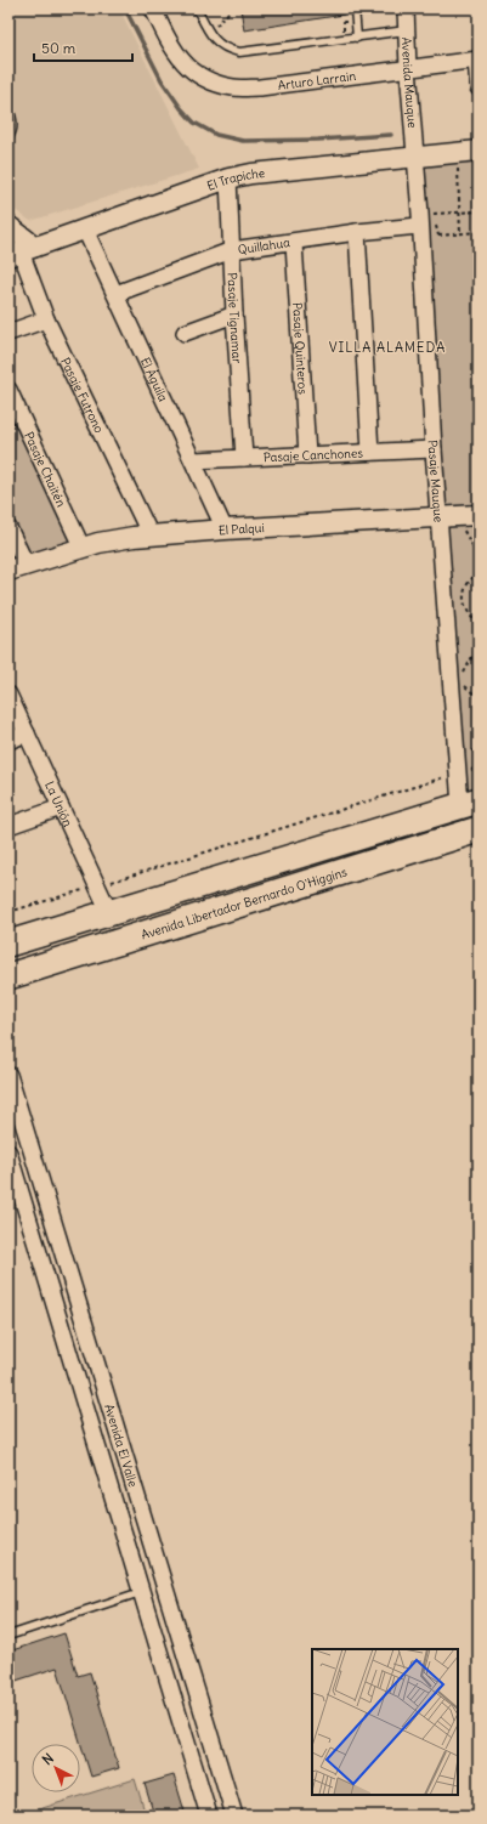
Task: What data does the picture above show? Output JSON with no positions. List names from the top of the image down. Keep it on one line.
{"streets":{"main road":["Avenida Libertador Bernardo O'Higgins"],"street":["Arturo Larrain","Avenida Mauque","El Trapiche","Quillahua","Pasaje Tignamar","Pasaje Quinteros","El Águila","Pasaje Futrono","Pasaje Canchones","Pasaje Chaitén","Pasaje Mauque","El Palqui","La Unión","Avenida El Valle"]},"crossings":[["Arturo Larrain","Avenida Mauque"],["Avenida Mauque","El Trapiche"],["Avenida Mauque","Pasaje Mauque"],["El Trapiche","Pasaje Tignamar"],["El Trapiche","El Águila"],["El Trapiche","Pasaje Futrono"],["El Trapiche","Pasaje Mauque"],["Quillahua","Pasaje Tignamar"],["Quillahua","Pasaje Quinteros"],["Quillahua","El Águila"],["Quillahua","Pasaje Mauque"],["Pasaje Tignamar","Pasaje Canchones"],["Pasaje Quinteros","Pasaje Canchones"],["El Águila","Pasaje Canchones"],["El Águila","El Palqui"],["Pasaje Futrono","El Palqui"],["Pasaje Canchones","Pasaje Mauque"],["Pasaje Chaitén","El Palqui"],["Pasaje Mauque","El Palqui"]],"districts":["VILLA ALAMEDA"],"scale_bar":"50 m","north":"top left"}
